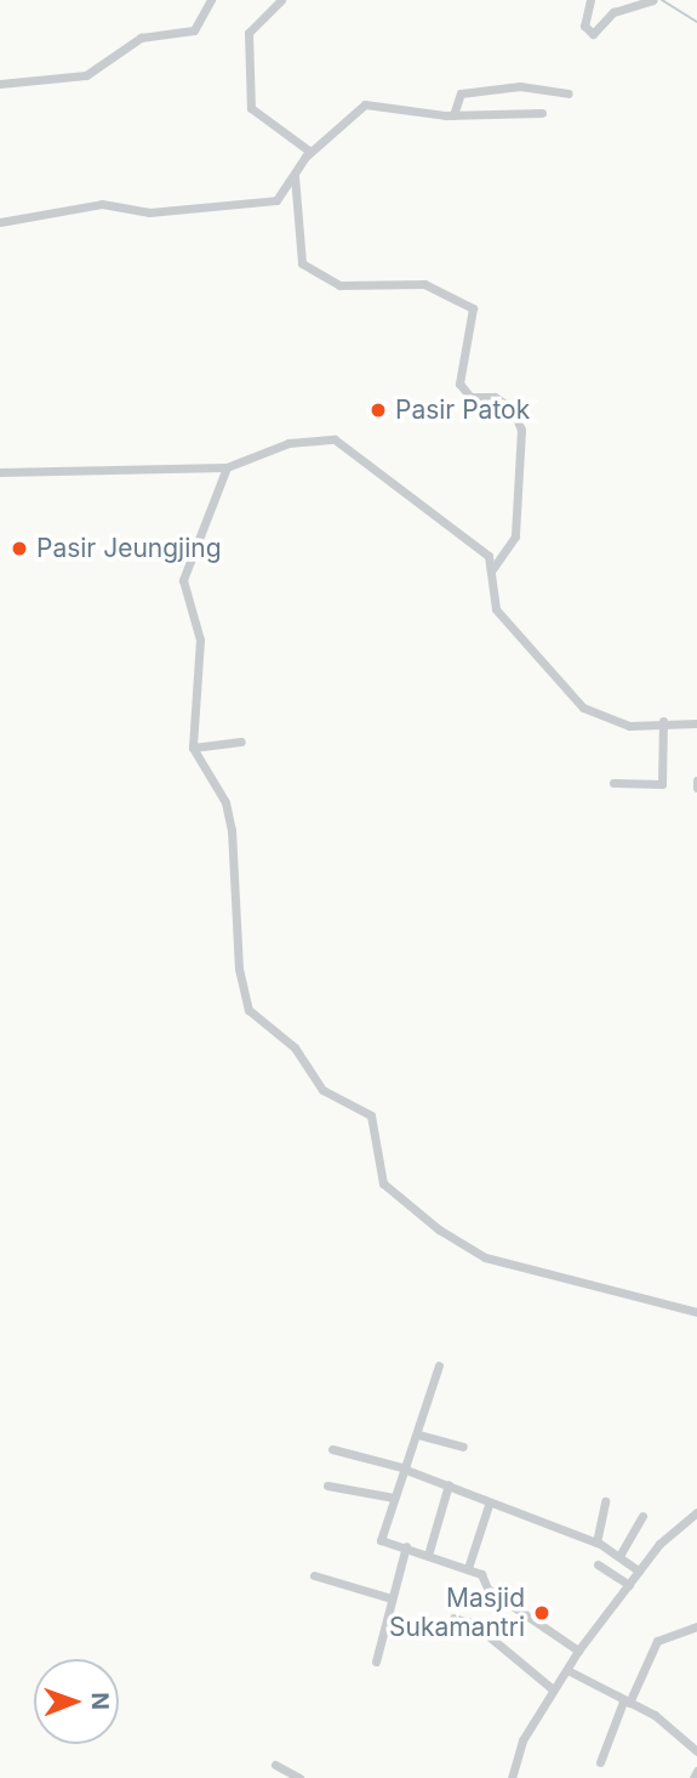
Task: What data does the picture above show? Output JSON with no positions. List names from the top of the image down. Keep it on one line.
{"places":["Pasir Patok","Pasir Jeungjing","Masjid Sukamantri"],"north":"right"}
